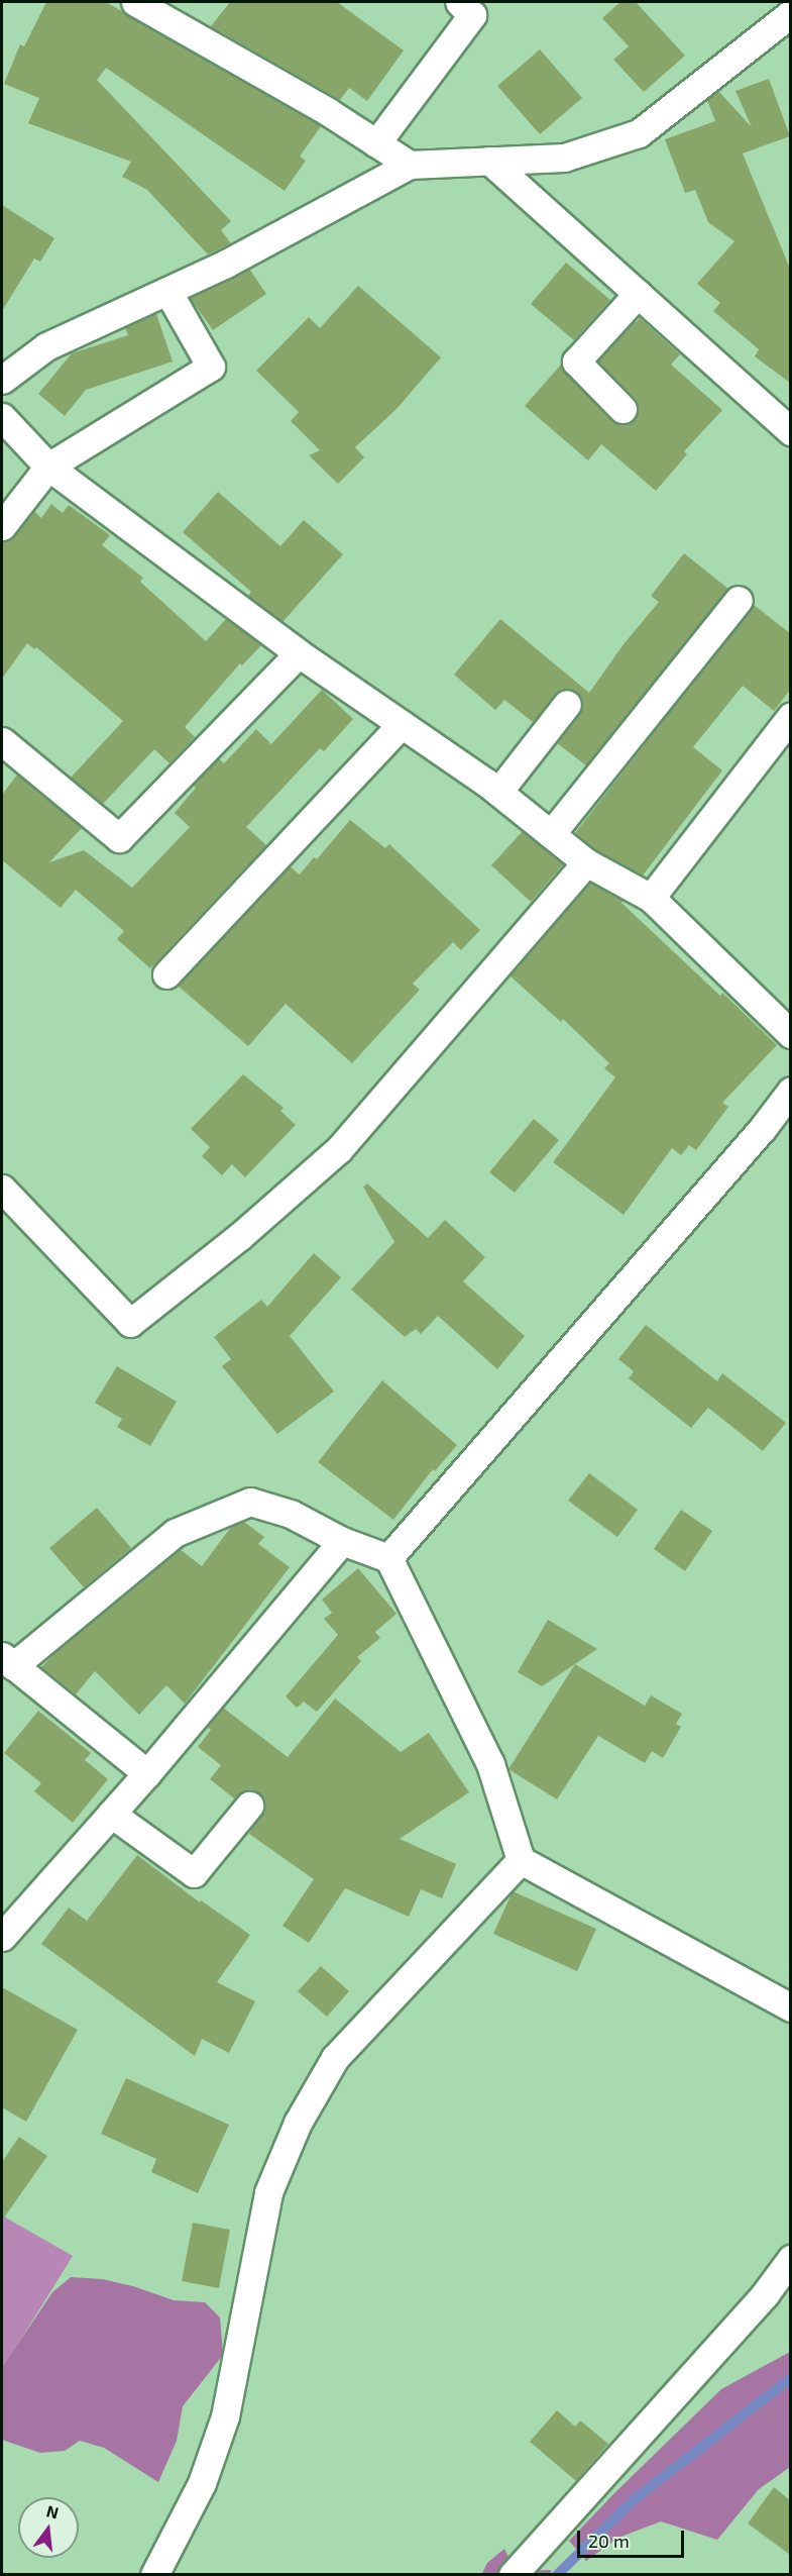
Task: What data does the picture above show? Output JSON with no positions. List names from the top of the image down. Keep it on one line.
{"scale_bar":"20 m","north":"top"}
